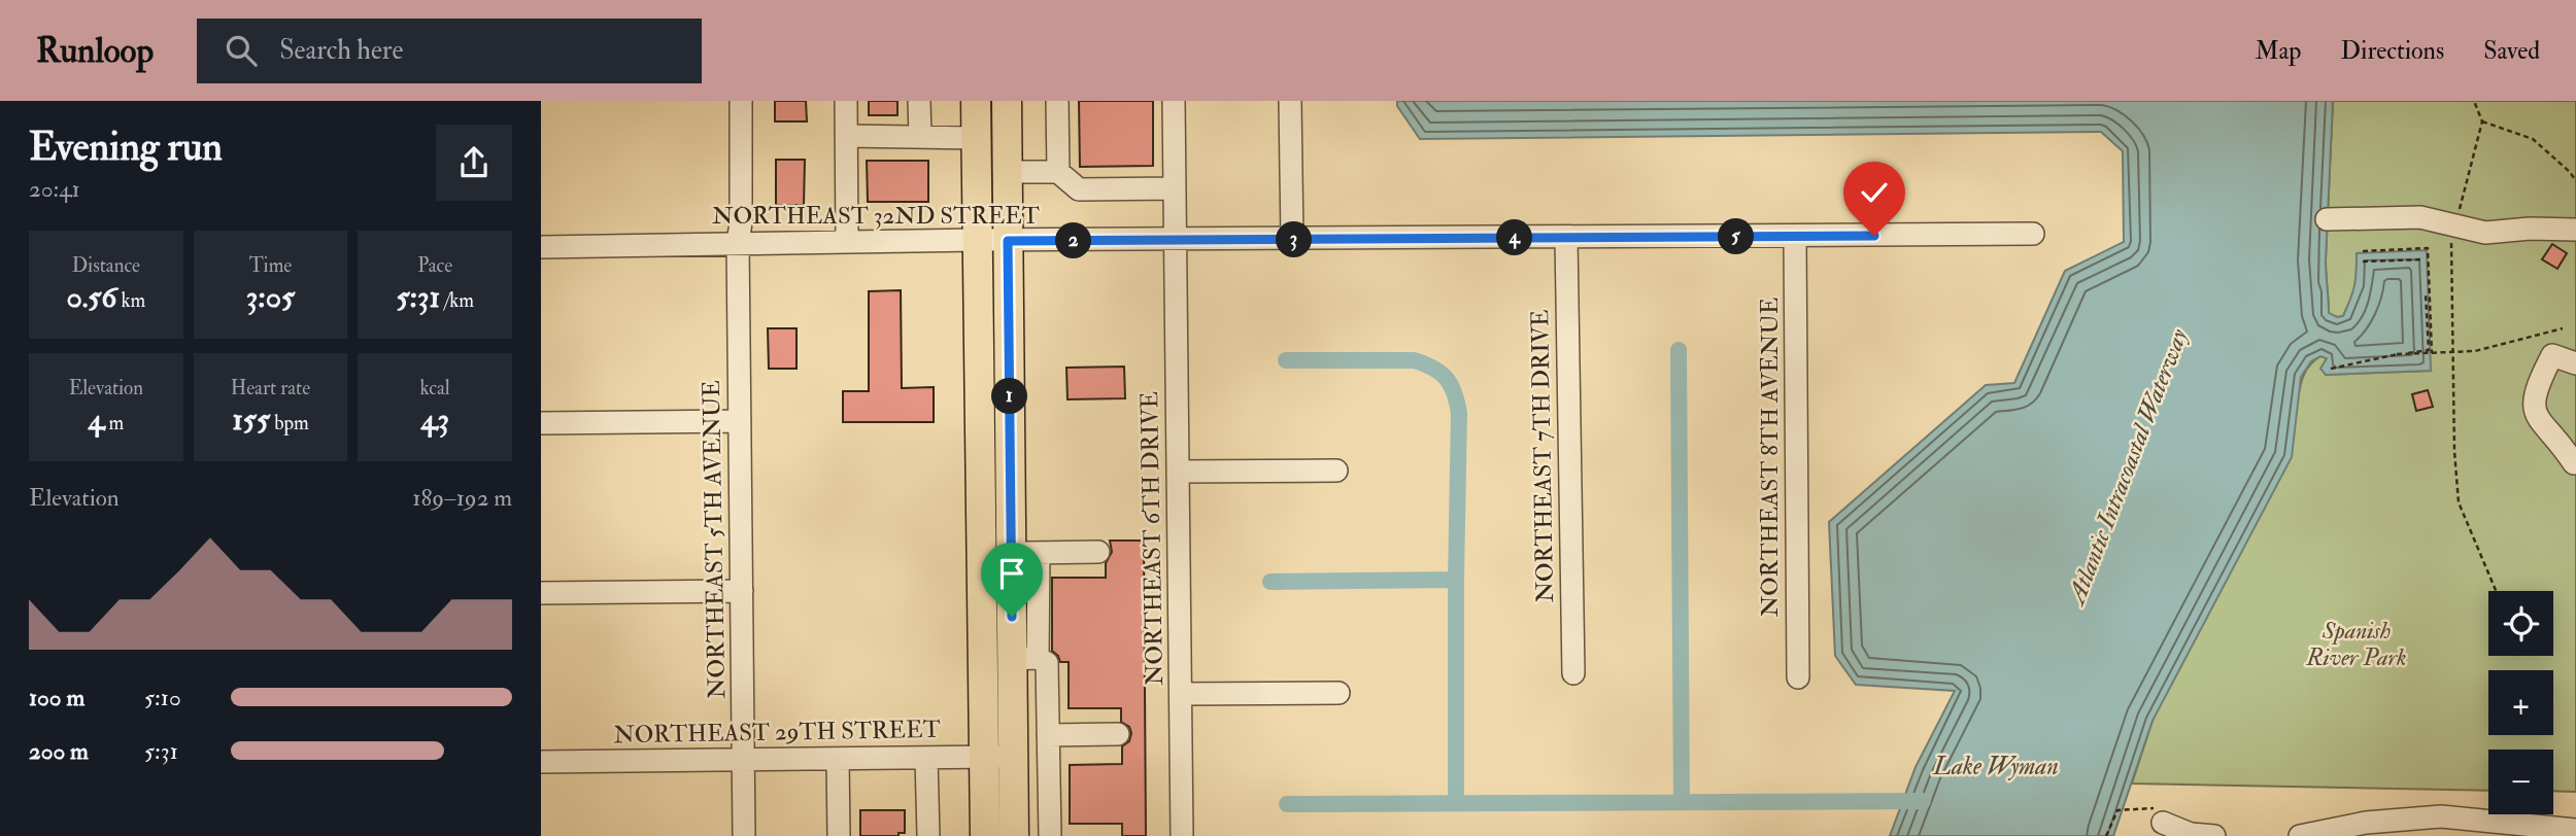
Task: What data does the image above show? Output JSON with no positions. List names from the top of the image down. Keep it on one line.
{"streets":{"street":["NORTHEAST 32ND STREET","NORTHEAST 7TH DRIVE","NORTHEAST 8TH AVENUE","NORTHEAST 6TH DRIVE","NORTHEAST 5TH AVENUE","NORTHEAST 29TH STREET"]},"crossings":[["NORTHEAST 32ND STREET","NORTHEAST 7TH DRIVE"],["NORTHEAST 32ND STREET","NORTHEAST 8TH AVENUE"],["NORTHEAST 32ND STREET","NORTHEAST 6TH DRIVE"],["NORTHEAST 32ND STREET","NORTHEAST 5TH AVENUE"],["NORTHEAST 5TH AVENUE","NORTHEAST 29TH STREET"]],"water":["Atlantic Intracoastal Waterway","Lake Wyman"],"parks":["Spanish River Park"],"page":{"header":"Runloop","search":"Search here","nav":["Map","Directions","Saved"],"heading":["Evening run","20:41"],"pins":["5","4","3","2","1"],"stats":[["Distance","0.56 km"],["Time","3:05"],["Pace","5:31 /km"],["Elevation","4 m"],["Heart rate","155 bpm"],["kcal","43"]],"chart":["Elevation","189–192 m"],"map_buttons":["+","−"],"list":[{"name":"100 m","note":"5:10"},{"name":"200 m","note":"5:31"}]}}
